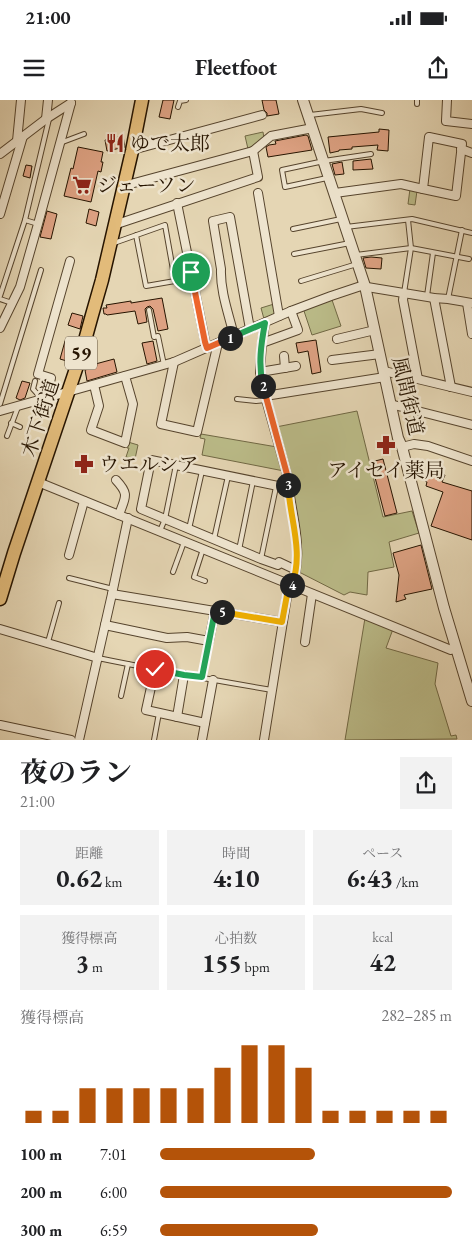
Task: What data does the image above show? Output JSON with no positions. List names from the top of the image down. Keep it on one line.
{"streets":{"main road":["59","木下街道"],"street":["風間街道"]},"places":{"restaurant":["ゆで太郎"],"supermarket":["ジェーソン"],"pharmacy":["アイセイ薬局","ウエルシア"]},"page":{"status":"21:00","header":"Fleetfoot","pins":["1","2","3","4","5"],"heading":["夜のラン","21:00"],"stats":[["距離","0.62 km"],["時間","4:10"],["ペース","6:43 /km"],["獲得標高","3 m"],["心拍数","155 bpm"],["kcal","42"]],"chart":["獲得標高","282–285 m"],"list":[{"name":"100 m","note":"7:01"},{"name":"200 m","note":"6:00"},{"name":"300 m","note":"6:59"}]}}
